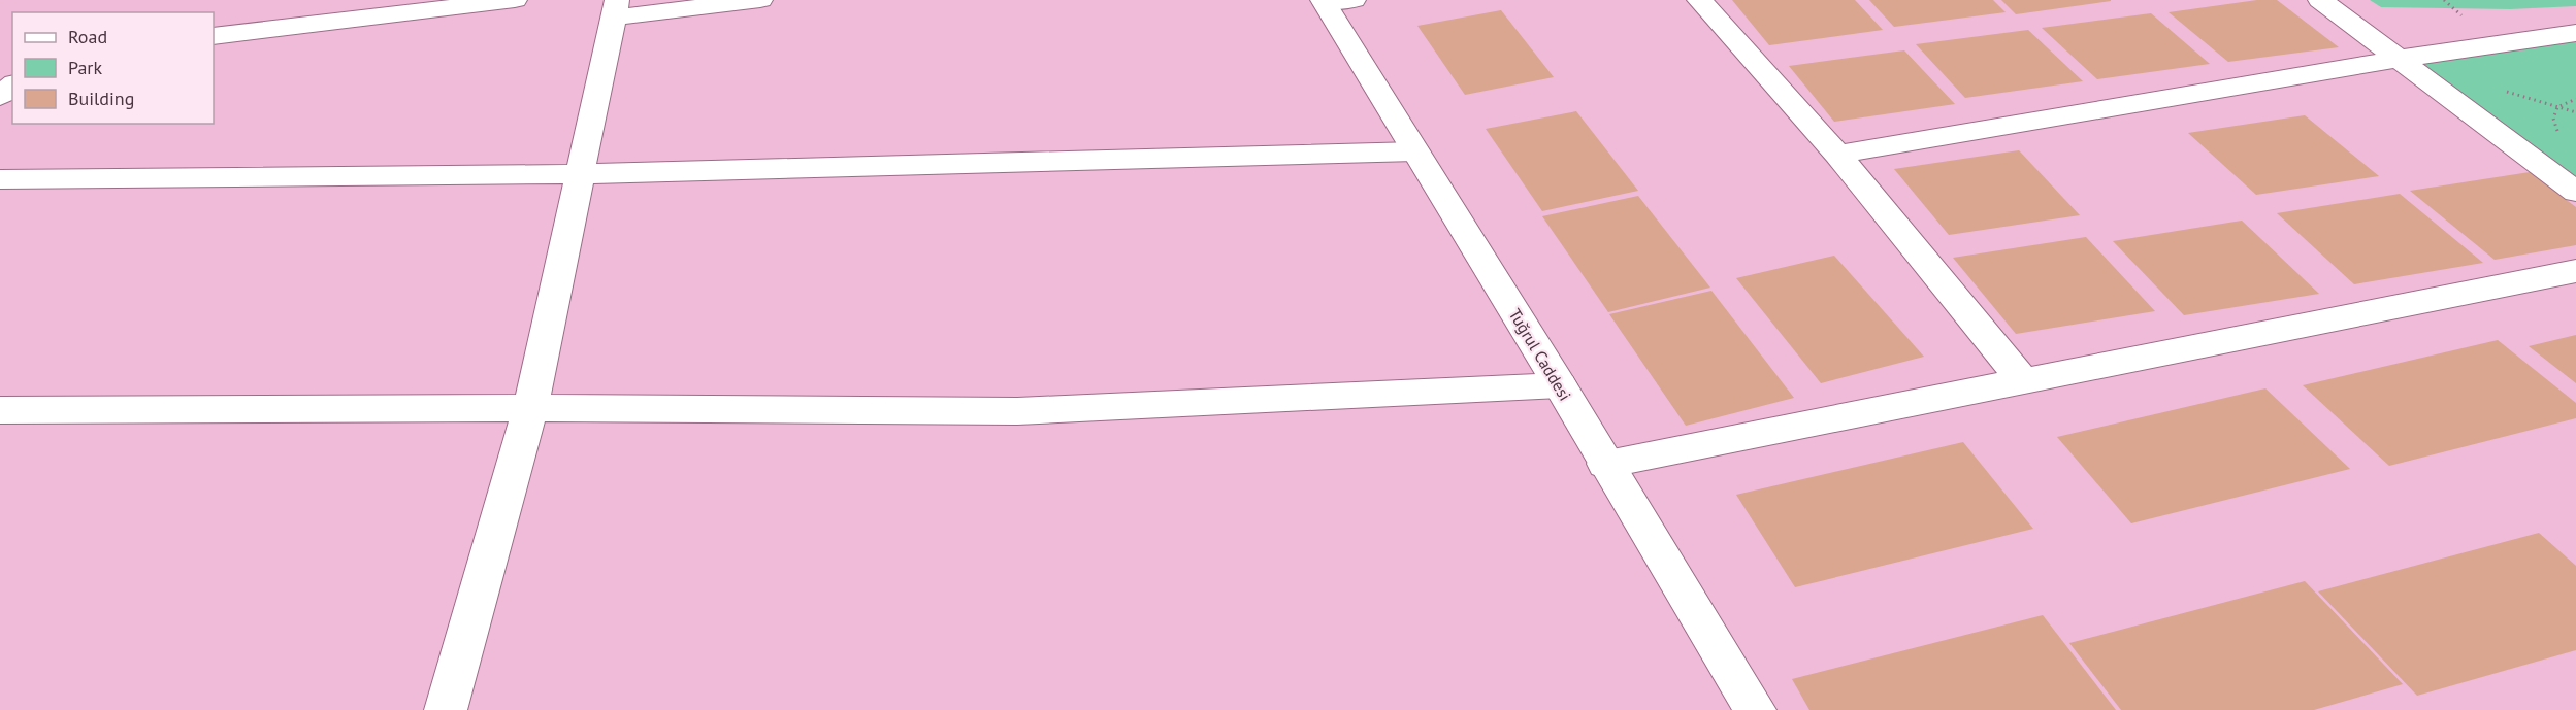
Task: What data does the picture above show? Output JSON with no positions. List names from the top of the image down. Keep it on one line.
{"streets":{"street":["Tuğrul Caddesi"]},"legend":["Road","Park","Building"]}
